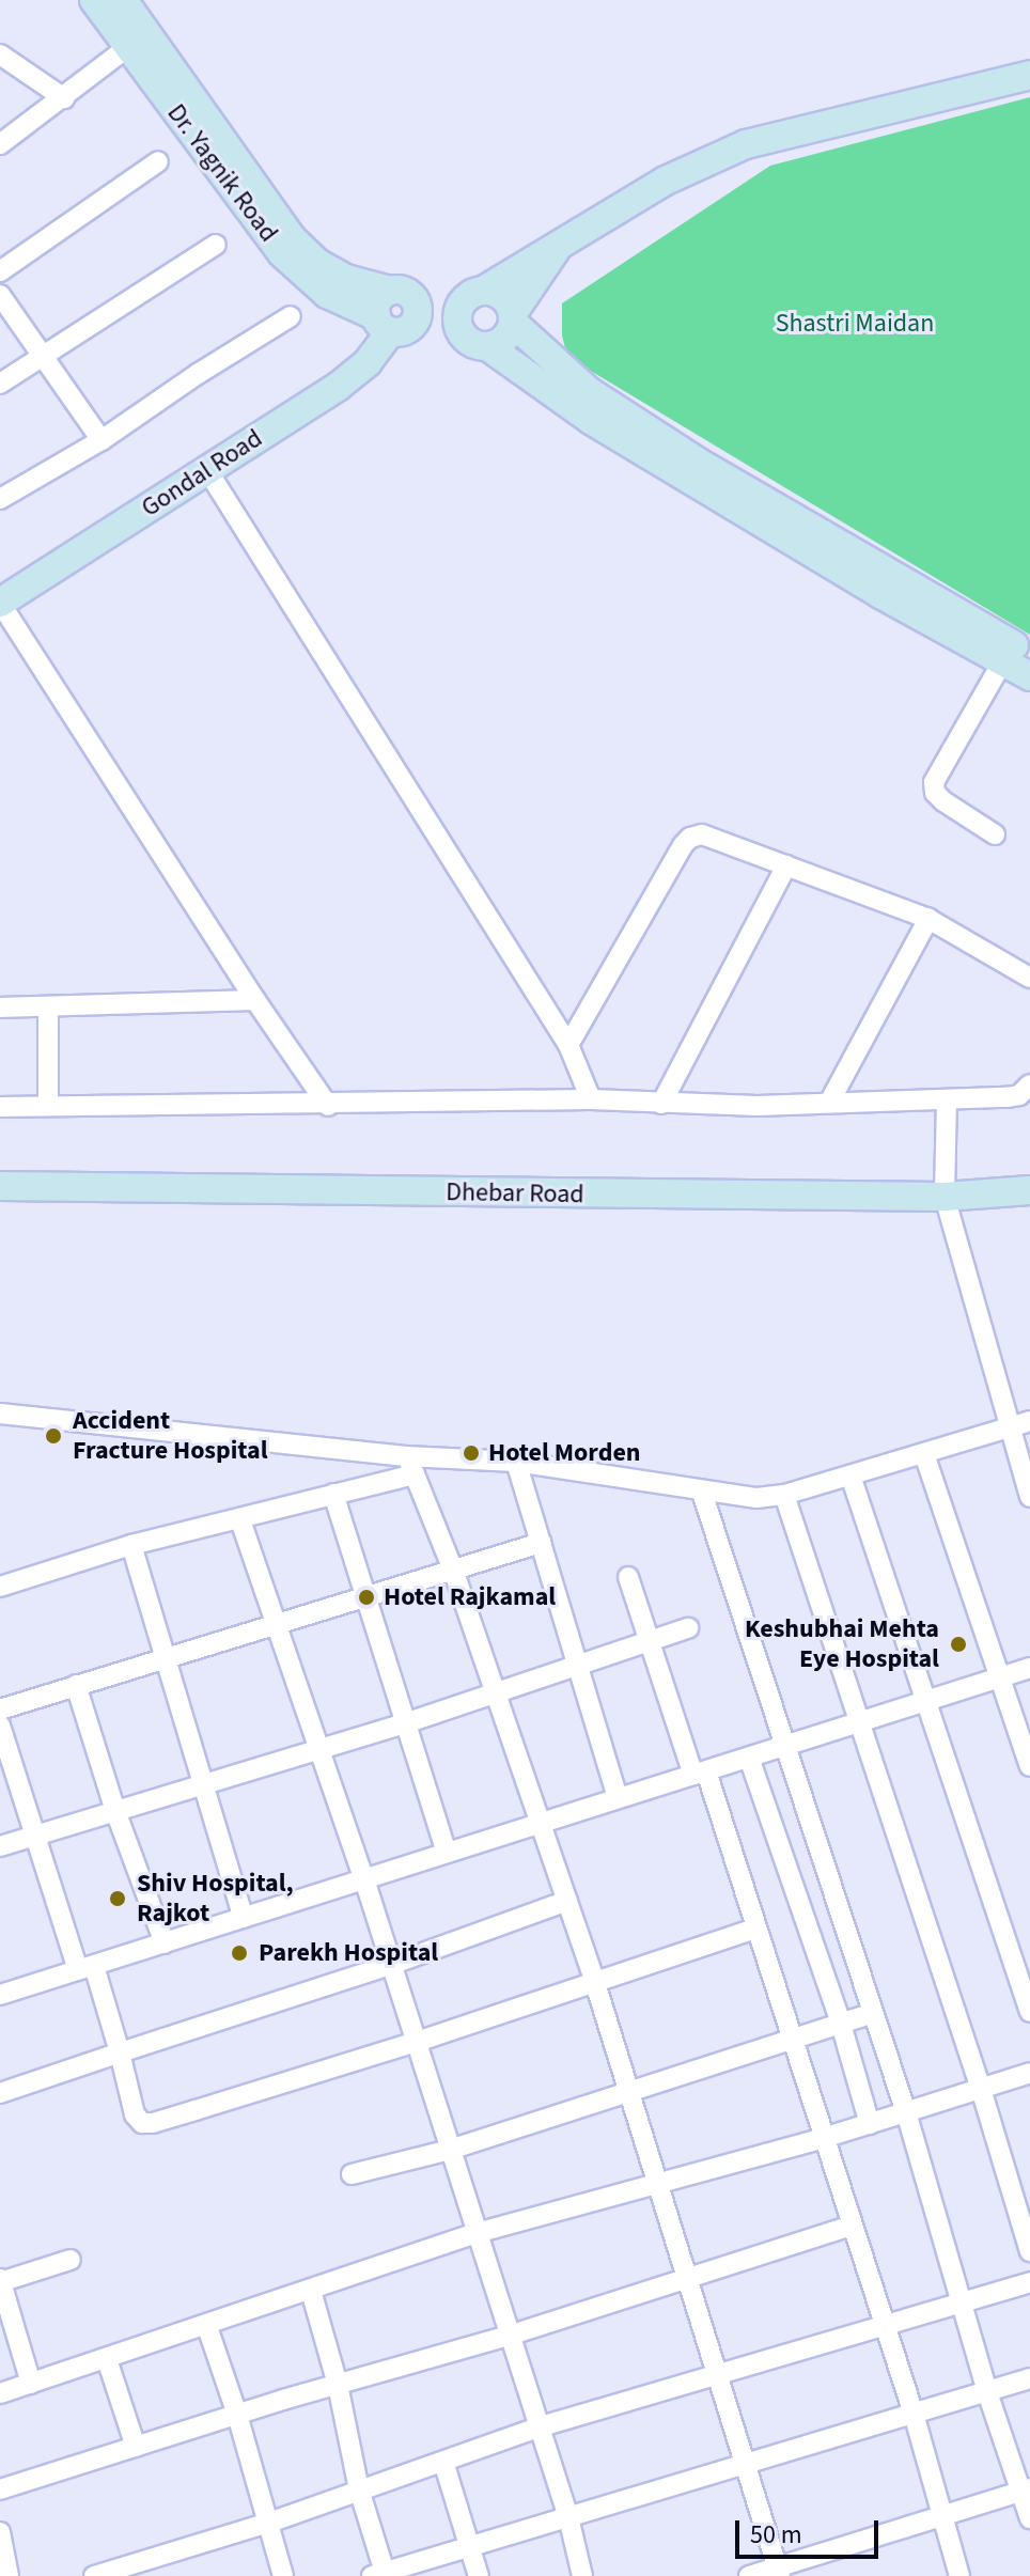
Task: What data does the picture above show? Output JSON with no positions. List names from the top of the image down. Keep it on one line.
{"streets":{"main road":["Dr. Yagnik Road","Gondal Road","Dhebar Road"]},"crossings":[["Dr. Yagnik Road","Gondal Road"]],"parks":["Shastri Maidan"],"places":["Accident Fracture Hospital","Hotel Morden","Hotel Rajkamal","Keshubhai Mehta Eye Hospital","Shiv Hospital, Rajkot","Parekh Hospital"],"scale_bar":"50 m"}
